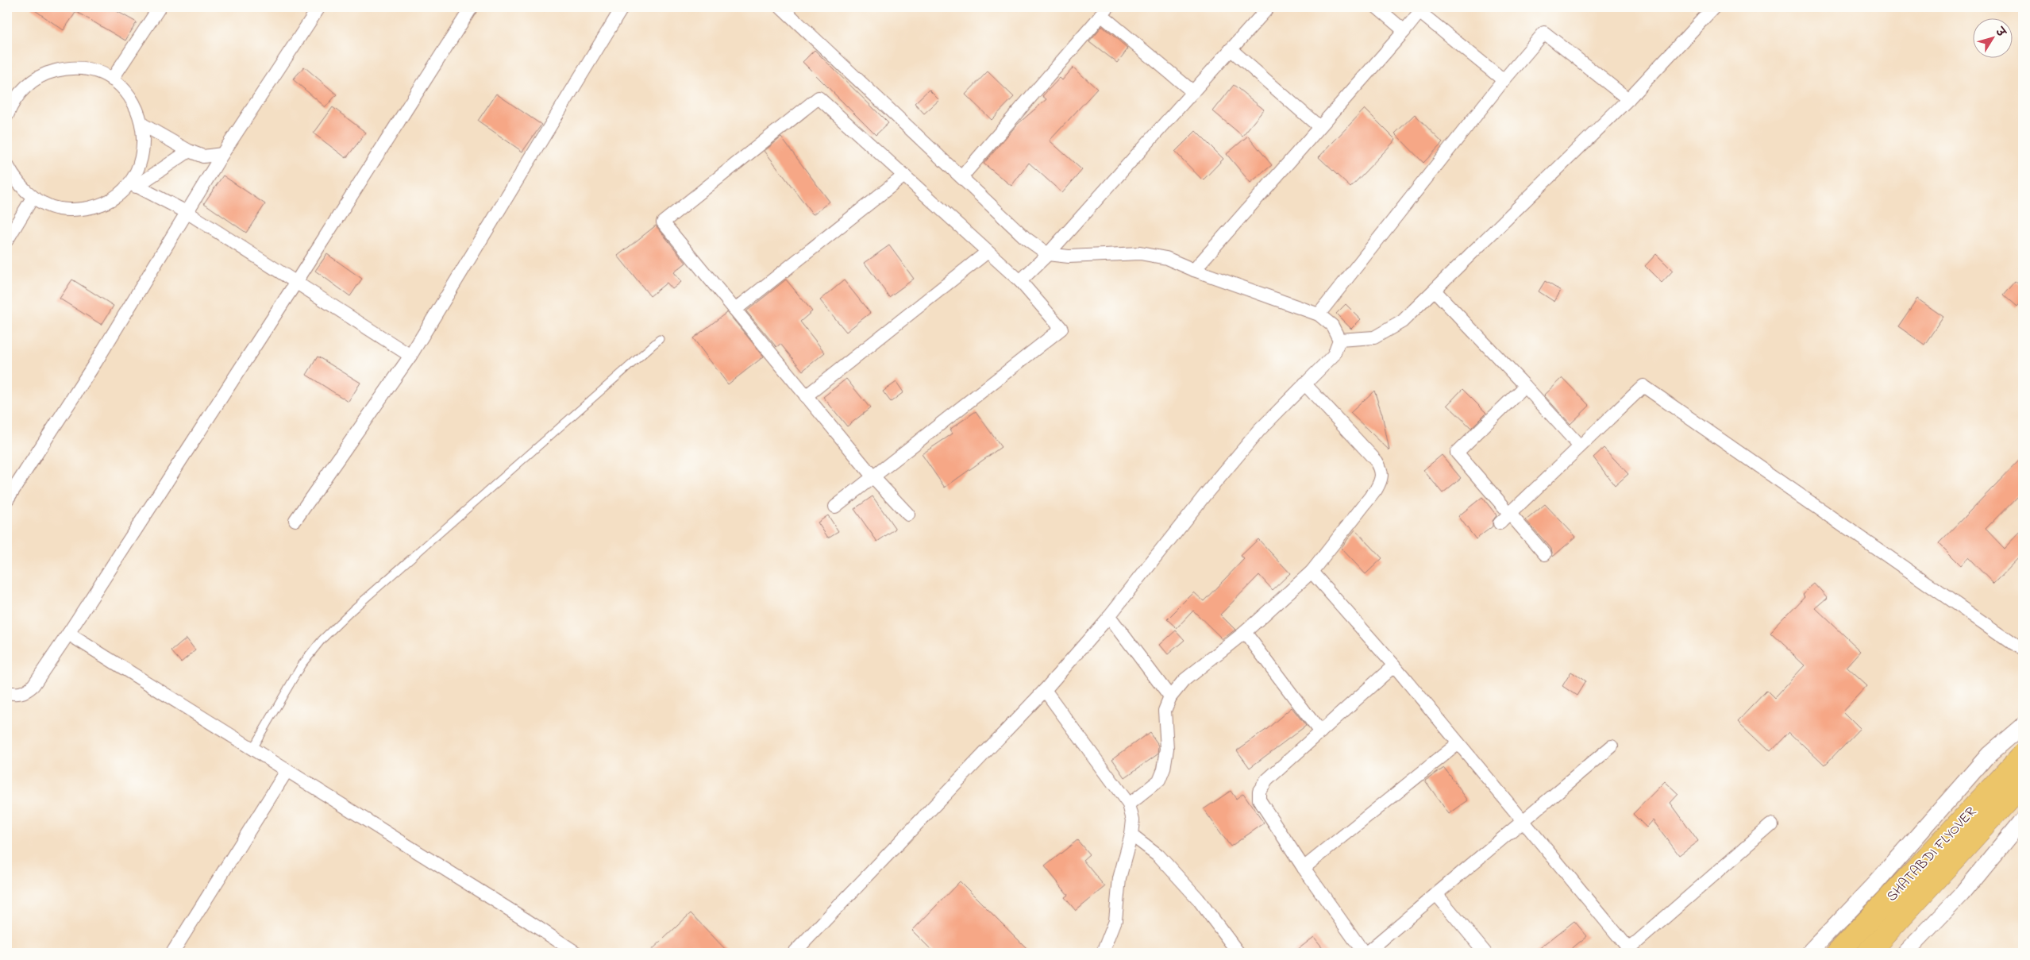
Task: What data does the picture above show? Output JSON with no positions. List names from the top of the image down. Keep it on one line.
{"streets":{"highway":["SHATABDI FLYOVER"]},"north":"top right"}
